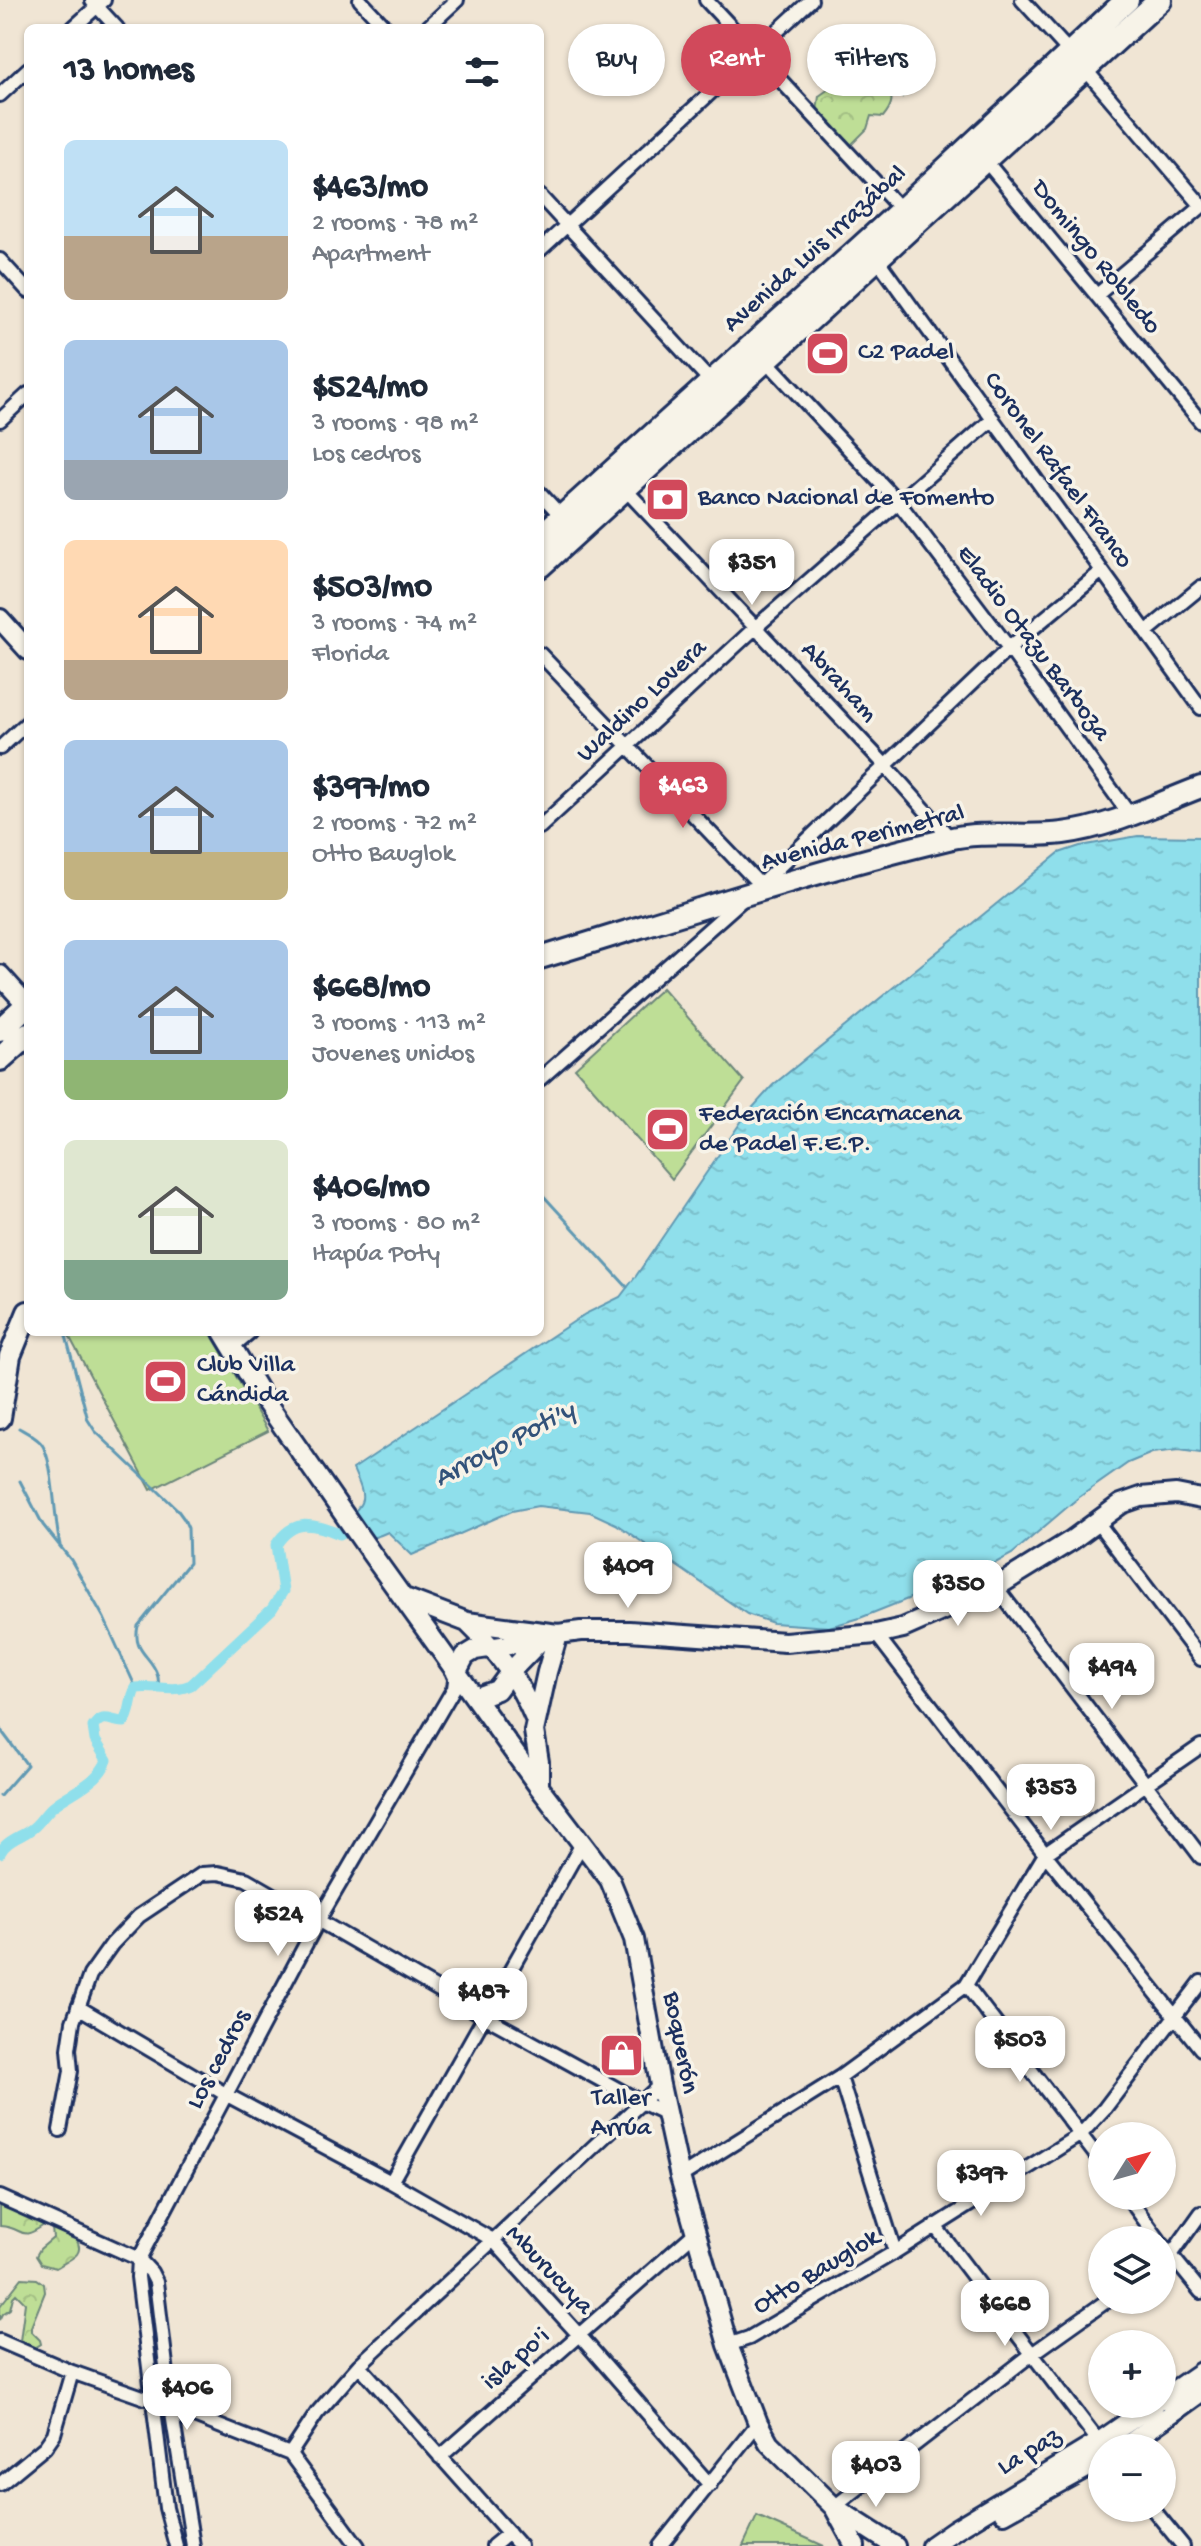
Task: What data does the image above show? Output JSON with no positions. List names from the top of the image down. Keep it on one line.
{"streets":{"highway":["Avenida Luis Irrazábal"],"main road":["Avenida Perimetral"],"street":["Domingo Robledo","Coronel Rafael Franco","Eladio Otazu Barboza","Abraham","Waldino Lovera","Boquerón","Los cedros","Mburucuya","Otto Bauglok","isla po'i","La paz"]},"crossings":[["Coronel Rafael Franco","Waldino Lovera"],["Eladio Otazu Barboza","Waldino Lovera"],["Eladio Otazu Barboza","Avenida Perimetral"],["Abraham","Waldino Lovera"],["Abraham","Avenida Perimetral"],["Boquerón","Los cedros"],["Boquerón","Otto Bauglok"],["Boquerón","isla po'i"],["Los cedros","Mburucuya"],["Mburucuya","isla po'i"]],"water":["Arroyo Poti'y"],"places":{"sports":["C2 Padel","Federación Encarnacena de Padel F.E.P.","Club Villa Cándida"],"bank":["Banco Nacional de Fomento"],"shop":["Taller Arrúa"]},"north":"top right","page":{"chip":["Buy","Rent","Filters"],"heading":"13 homes","list":[{"name":"$463/mo","note":"2 rooms · 78 m² · Apartment"},{"name":"$524/mo","note":"3 rooms · 98 m² · Los cedros"},{"name":"$503/mo","note":"3 rooms · 74 m² · Florida"},{"name":"$397/mo","note":"2 rooms · 72 m² · Otto Bauglok"},{"name":"$668/mo","note":"3 rooms · 113 m² · Jovenes unidos"},{"name":"$406/mo","note":"3 rooms · 80 m² · Itapúa Poty"}],"price":["$351","$463","$409","$350","$494","$353","$524","$487","$503","$397","$668","$406","$403"],"map_buttons":["+","−"]}}
